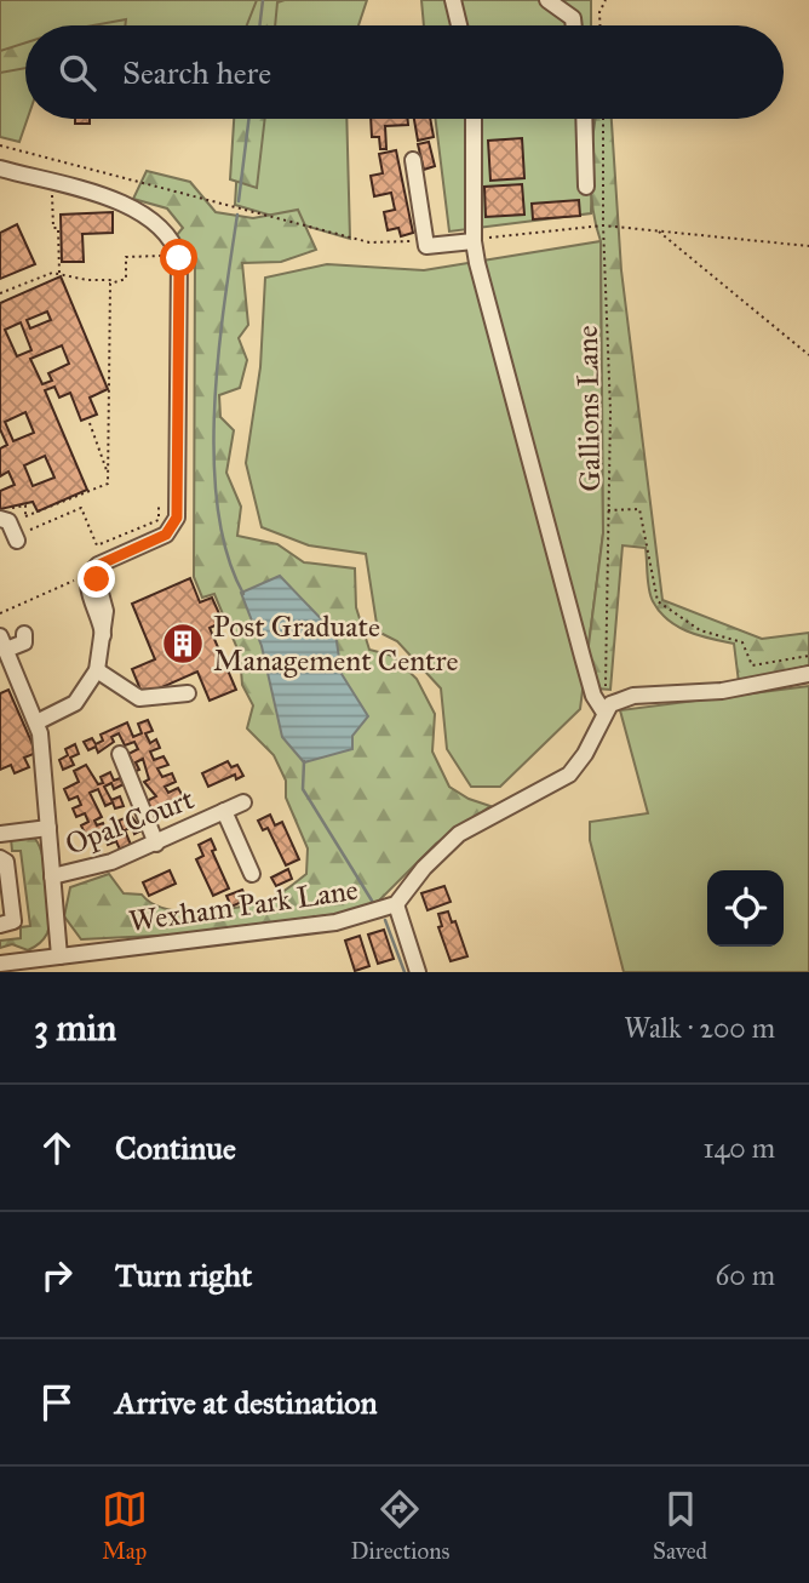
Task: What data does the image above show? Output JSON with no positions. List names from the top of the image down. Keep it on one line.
{"streets":{"street":["Opal Court","Wexham Park Lane"],"path":["Gallions Lane"]},"crossings":[["Gallions Lane","Wexham Park Lane"]],"places":{"building":["Post Graduate Management Centre"]},"page":{"search":"Search here","heading":["3 min","Walk · 200 m"],"list":[["Continue","140 m"],["Turn right","60 m"],"Arrive at destination"],"nav":["Map","Directions","Saved"]}}
